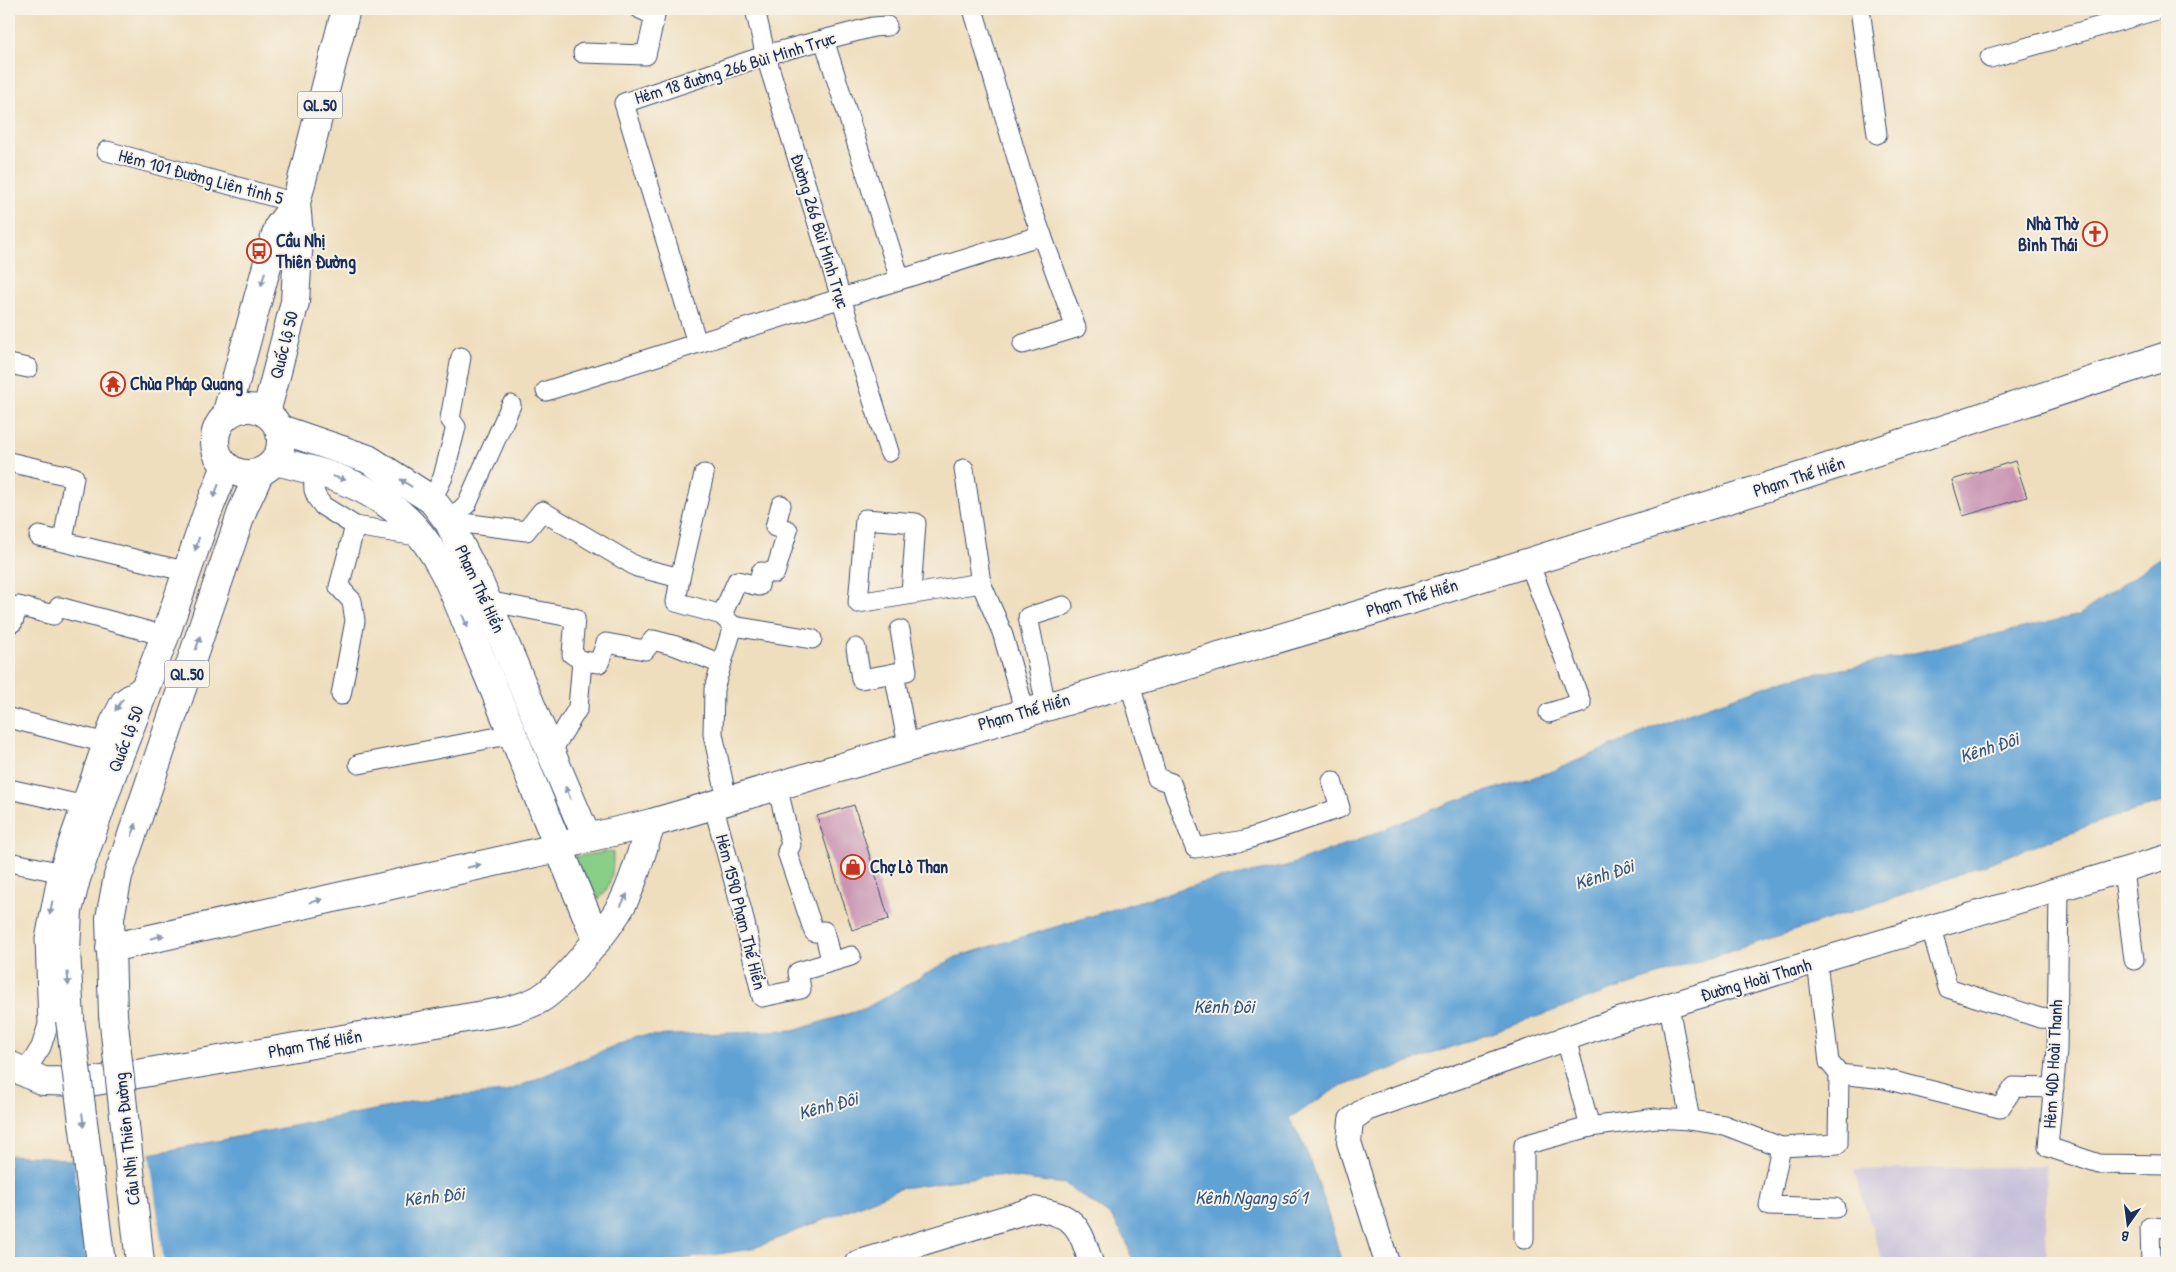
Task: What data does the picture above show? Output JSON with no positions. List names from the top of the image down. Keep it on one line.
{"streets":{"main road":["QL.50","Quốc lộ 50","Phạm Thế Hiển","Cầu Nhị Thiên Đường"],"street":["Hẻm 18 đường 266 Bùi Minh Trực","Hẻm 101 Đường Liên tỉnh 5","Đường 266 Bùi Minh Trực","Hẻm 1590 Phạm Thế Hiển","Đường Hoài Thanh","Hẻm 40D Hoài Thanh"]},"crossings":[["Hẻm 18 đường 266 Bùi Minh Trực","Đường 266 Bùi Minh Trực"],["QL.50","Quốc lộ 50"],["QL.50","Phạm Thế Hiển"],["Hẻm 101 Đường Liên tỉnh 5","Quốc lộ 50"],["Quốc lộ 50","Phạm Thế Hiển"],["Quốc lộ 50","Cầu Nhị Thiên Đường"],["Phạm Thế Hiển","Hẻm 1590 Phạm Thế Hiển"],["Đường Hoài Thanh","Hẻm 40D Hoài Thanh"]],"water":["Kênh Đôi","Kênh Ngang số 1"],"places":{"church":["Nhà Thờ Bình Thái"],"bus stop":["Cầu Nhị Thiên Đường"],"temple":["Chùa Pháp Quang"],"shop":["Chợ Lò Than"]},"north":"bottom"}
